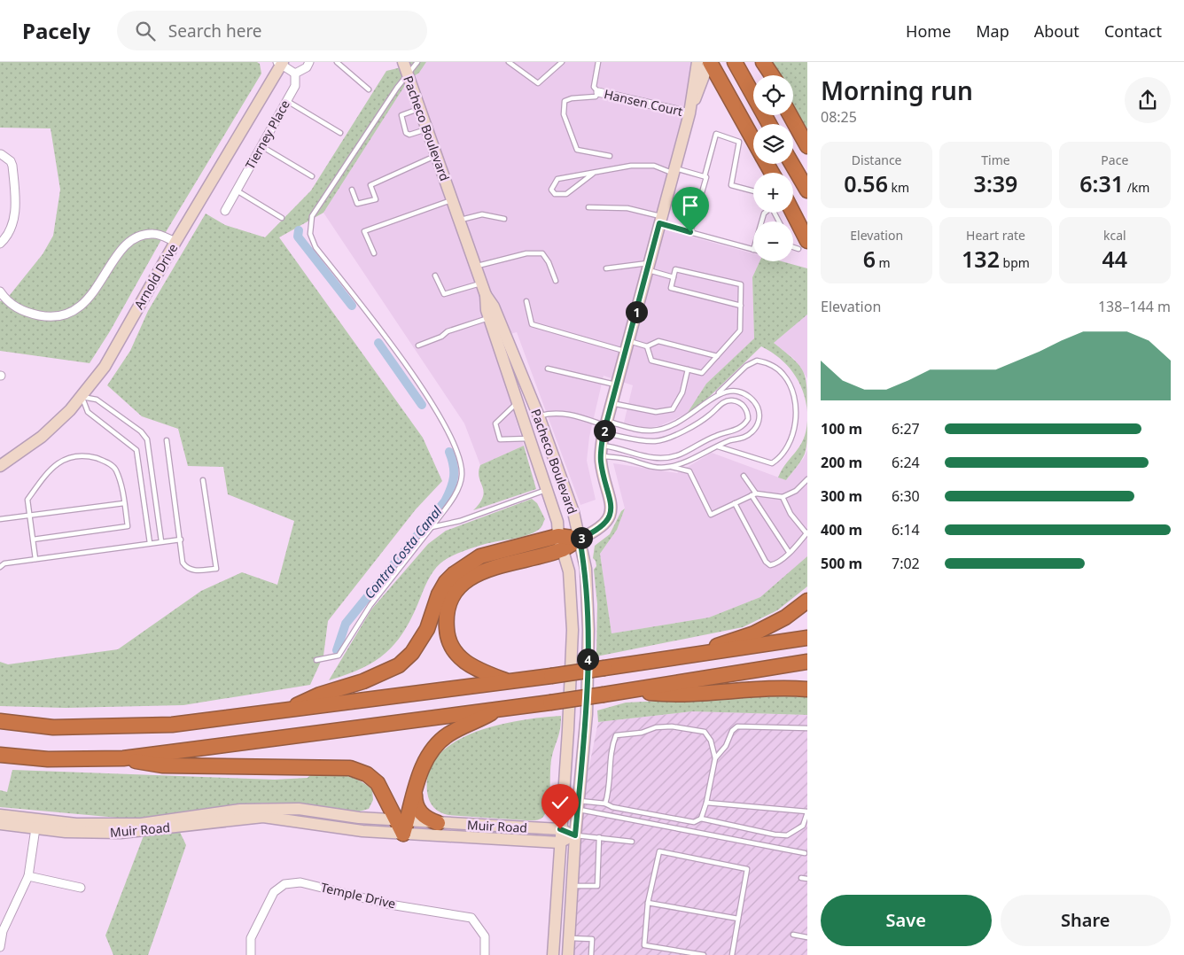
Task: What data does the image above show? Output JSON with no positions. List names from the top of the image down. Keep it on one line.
{"streets":{"main road":["Pacheco Boulevard","Arnold Drive","Muir Road"],"street":["Hansen Court","Tierney Place","Temple Drive"]},"crossings":[["Pacheco Boulevard","Muir Road"]],"water":["Contra Costa Canal"],"page":{"header":"Pacely","search":"Search here","nav":["Home","Map","About","Contact"],"heading":["Morning run","08:25"],"map_buttons":["+","−"],"stats":[["Distance","0.56 km"],["Time","3:39"],["Pace","6:31 /km"],["Elevation","6 m"],["Heart rate","132 bpm"],["kcal","44"]],"chart":["Elevation","138–144 m"],"pins":["1","2","3","4"],"list":[{"name":"100 m","note":"6:27"},{"name":"200 m","note":"6:24"},{"name":"300 m","note":"6:30"},{"name":"400 m","note":"6:14"},{"name":"500 m","note":"7:02"}],"buttons":["Save","Share"]}}
